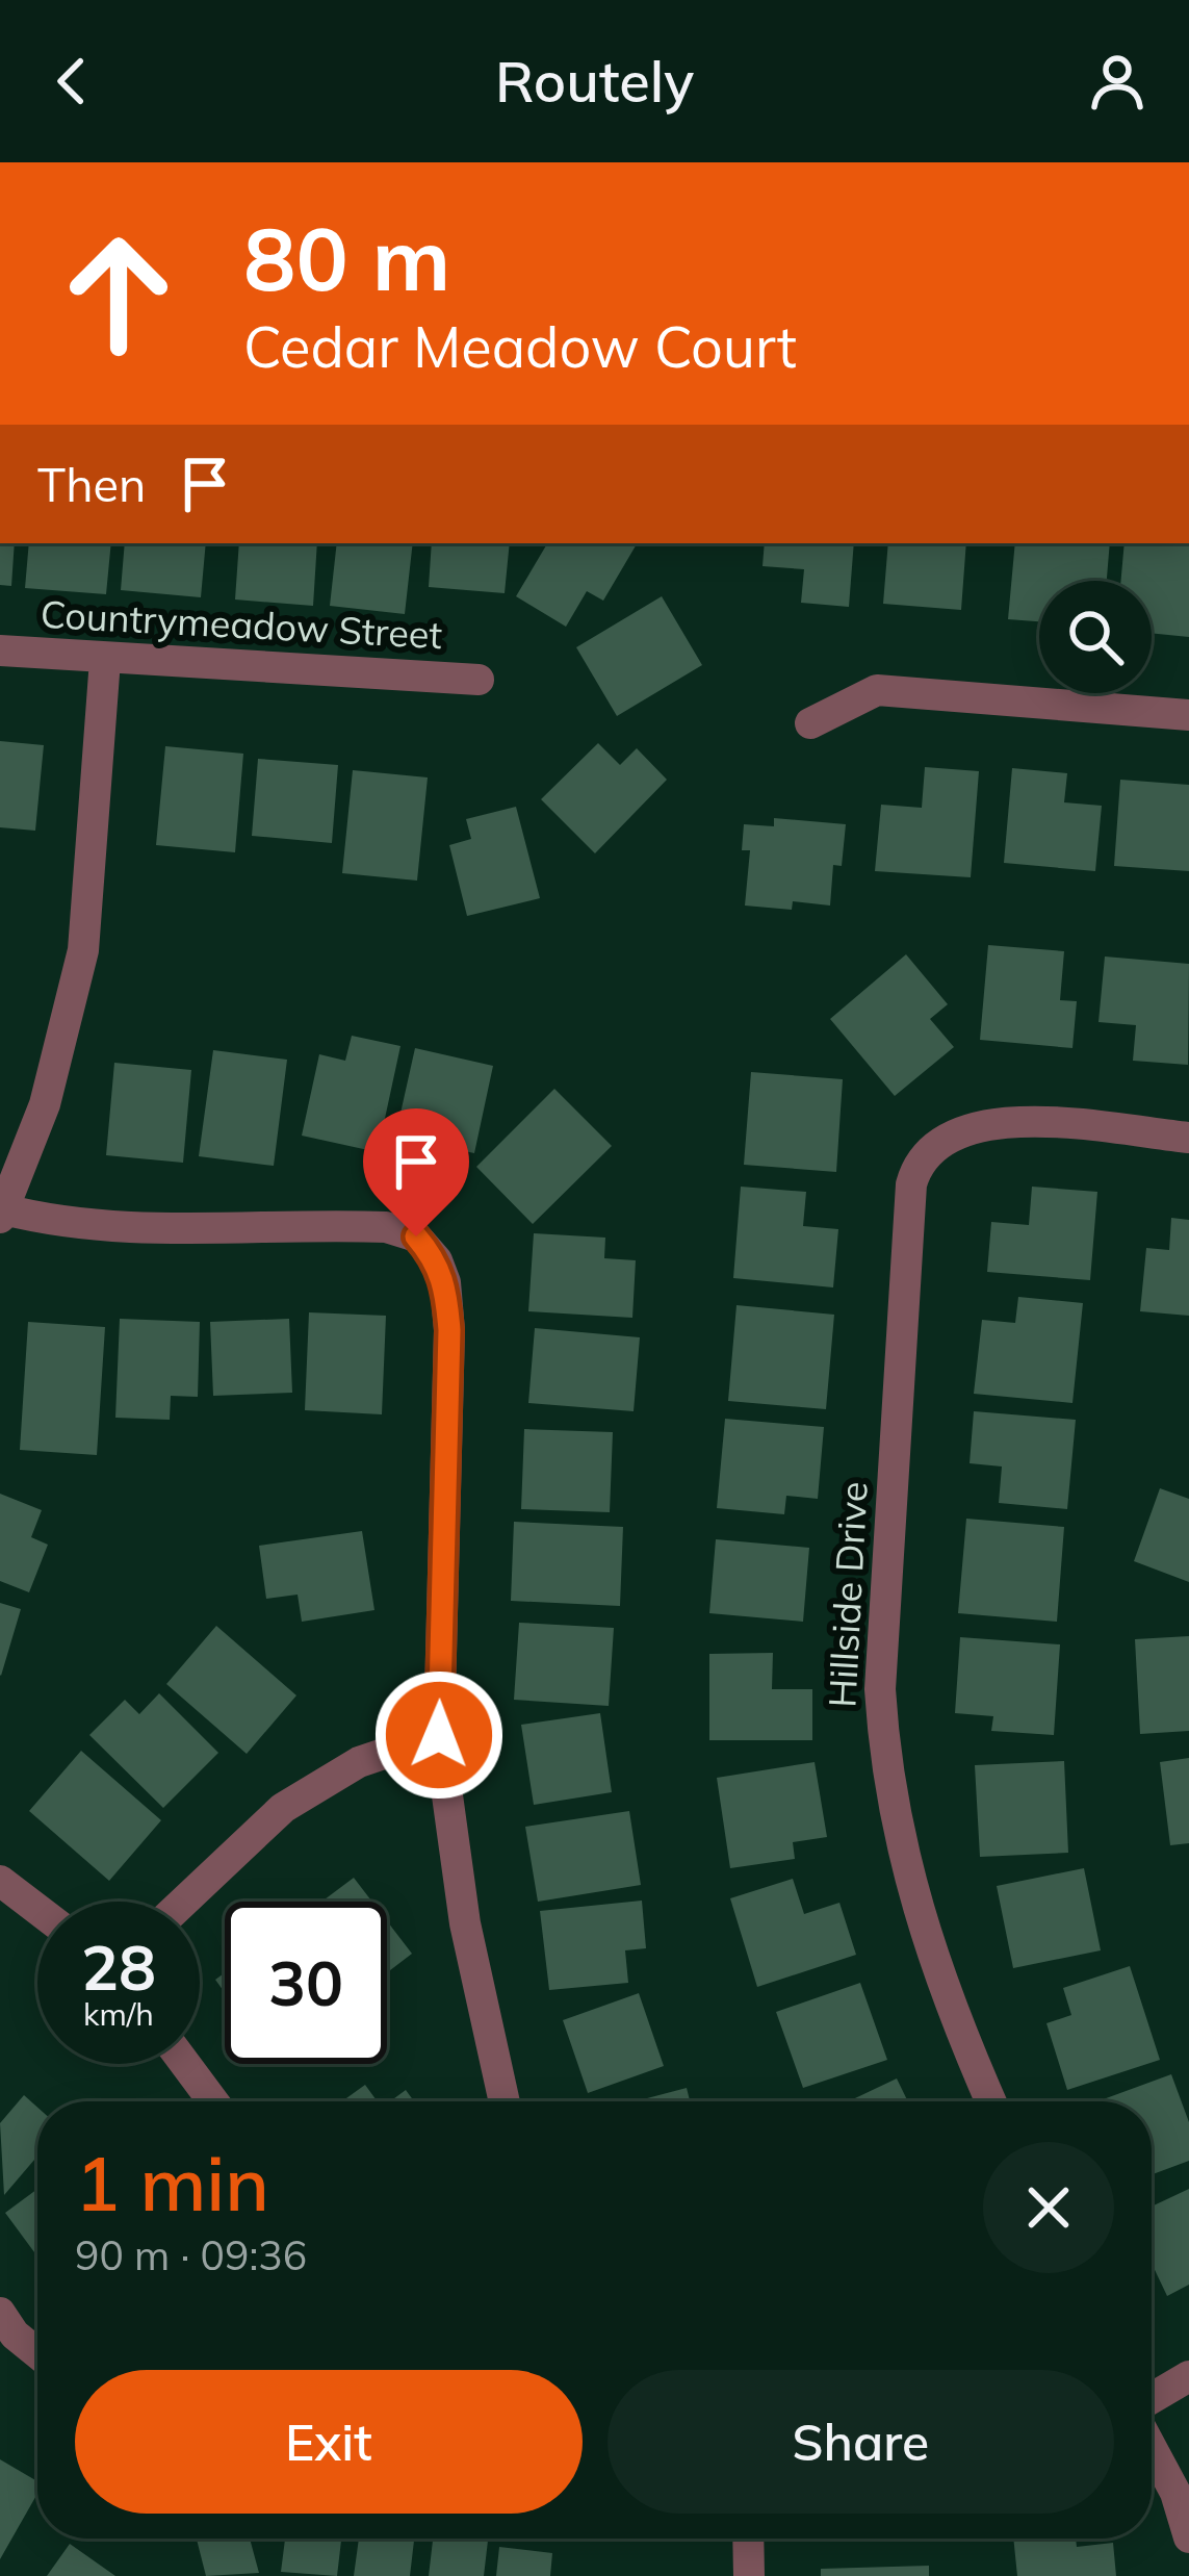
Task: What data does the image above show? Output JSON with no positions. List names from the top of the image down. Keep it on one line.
{"streets":{"street":["Countrymeadow Street","Hillside Drive"]},"page":{"header":"Routely","turn":["80 m","Cedar Meadow Court"],"then":"Then","speed":"28 km/h","limit":"30","heading":["1 min","90 m · 09:36"],"buttons":["Exit","Share"]}}
